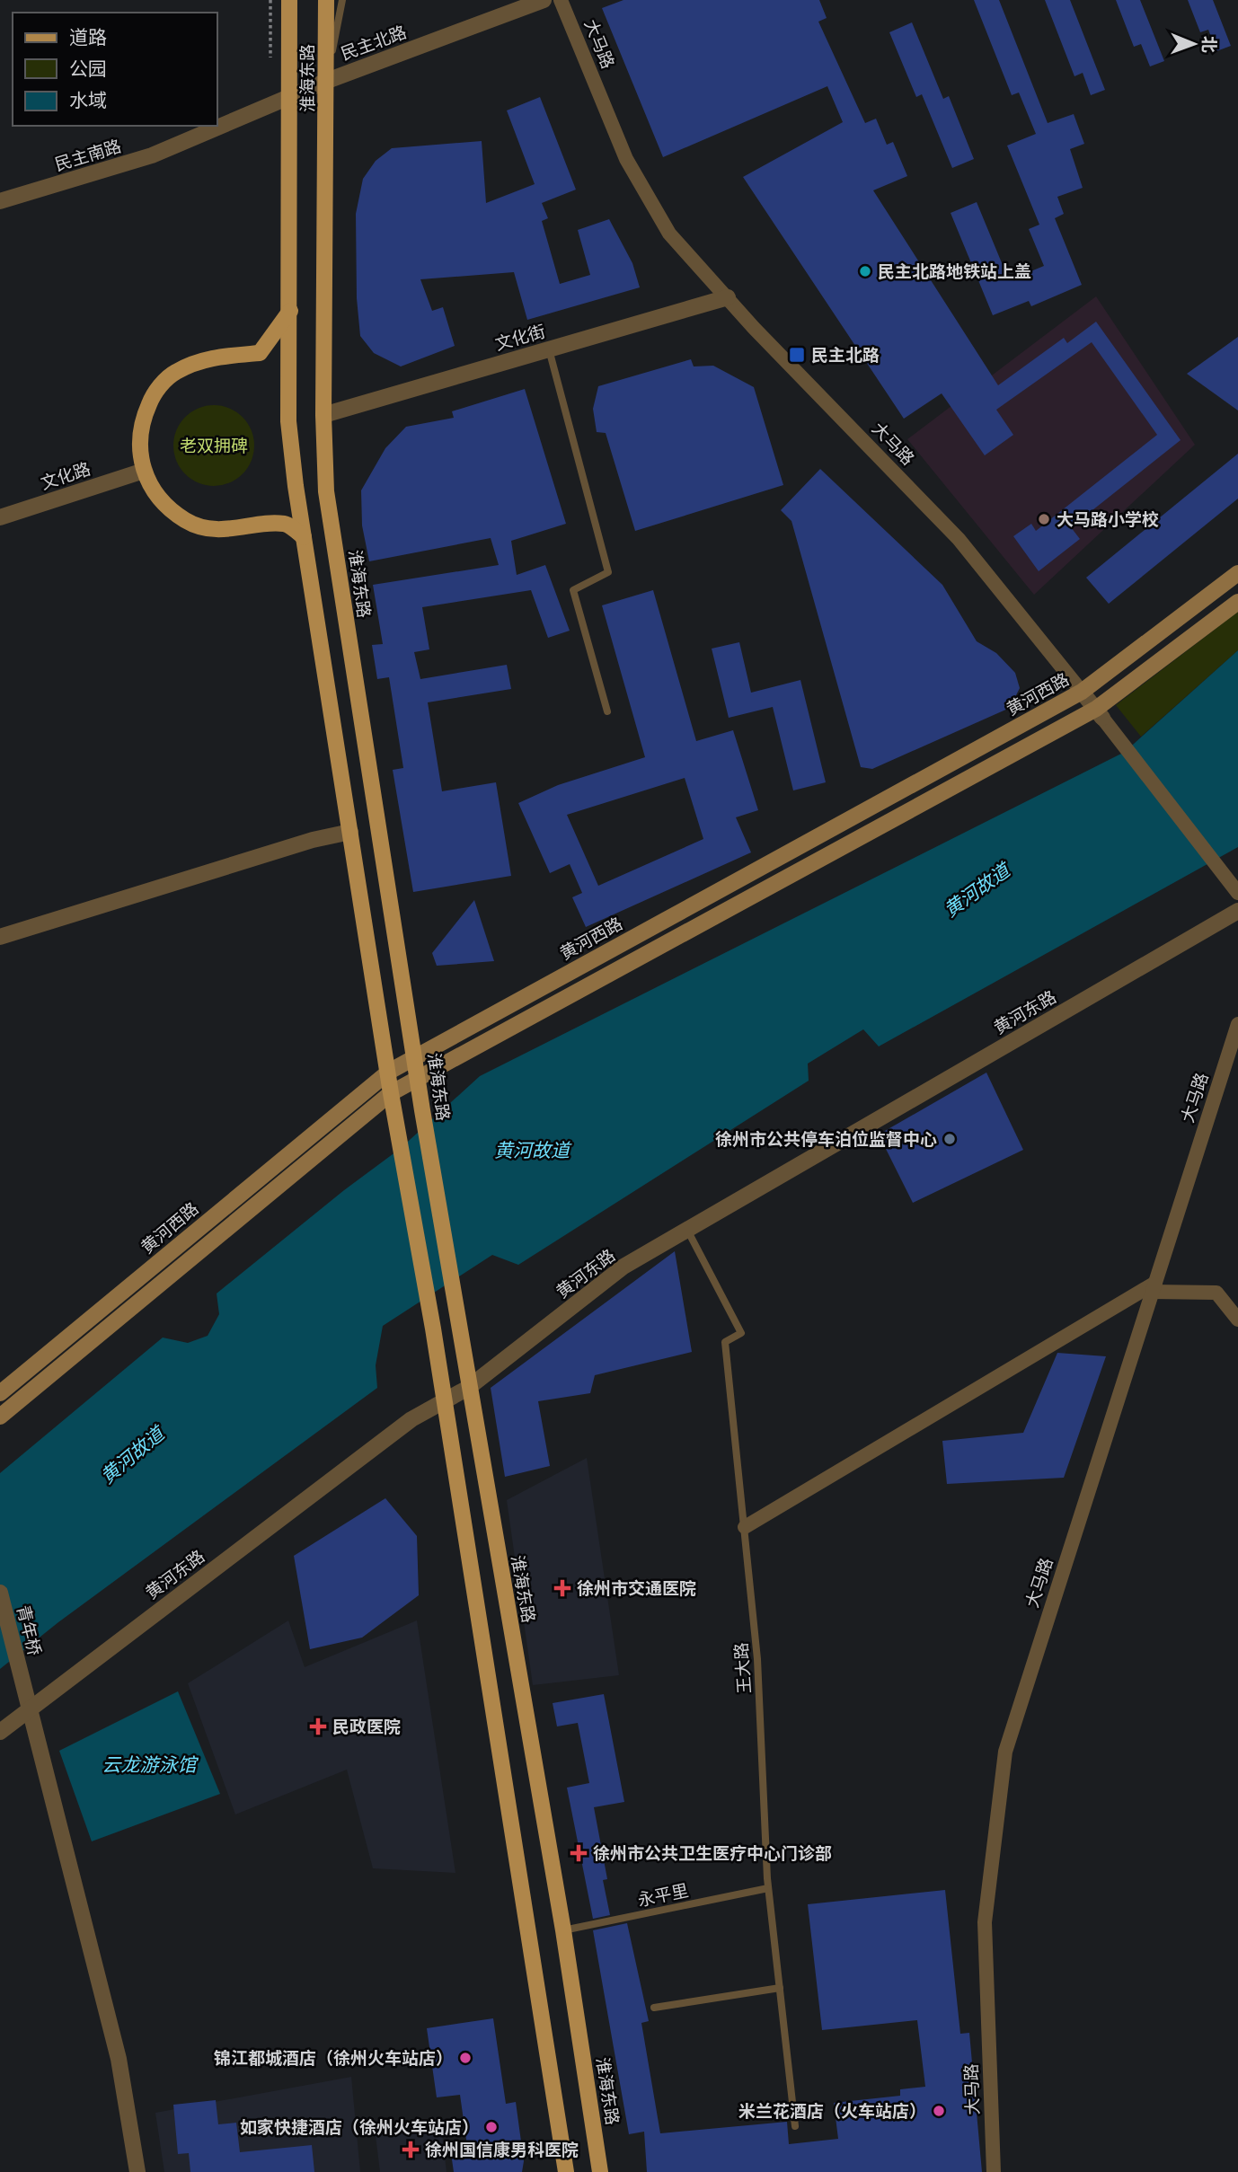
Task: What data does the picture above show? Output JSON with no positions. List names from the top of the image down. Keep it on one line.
{"streets":{"main road":["淮海东路","黄河西路"],"street":["民主北路","大马路","民主南路","文化街","文化路","黄河东路","青年桥"],"lane":["王大路","永平里"]},"crossings":[["民主北路","淮海东路"],["民主北路","民主南路"],["大马路","文化街"],["大马路","黄河西路"],["淮海东路","民主南路"],["淮海东路","文化街"],["淮海东路","黄河西路"],["淮海东路","黄河东路"],["淮海东路","永平里"],["黄河东路","青年桥"],["黄河东路","王大路"],["王大路","永平里"]],"water":["黄河故道","云龙游泳馆"],"parks":["老双拥碑"],"places":{"other":["民主北路地铁站上盖","大马路小学校","徐州市公共停车泊位监督中心","锦江都城酒店（徐州火车站店）","米兰花酒店（火车站店）","如家快捷酒店（徐州火车站店）"],"transit":["民主北路"],"health":["徐州市交通医院","民政医院","徐州市公共卫生医疗中心门诊部","徐州国信康男科医院"]},"legend":["道路","公园","水域"],"north":"right"}
